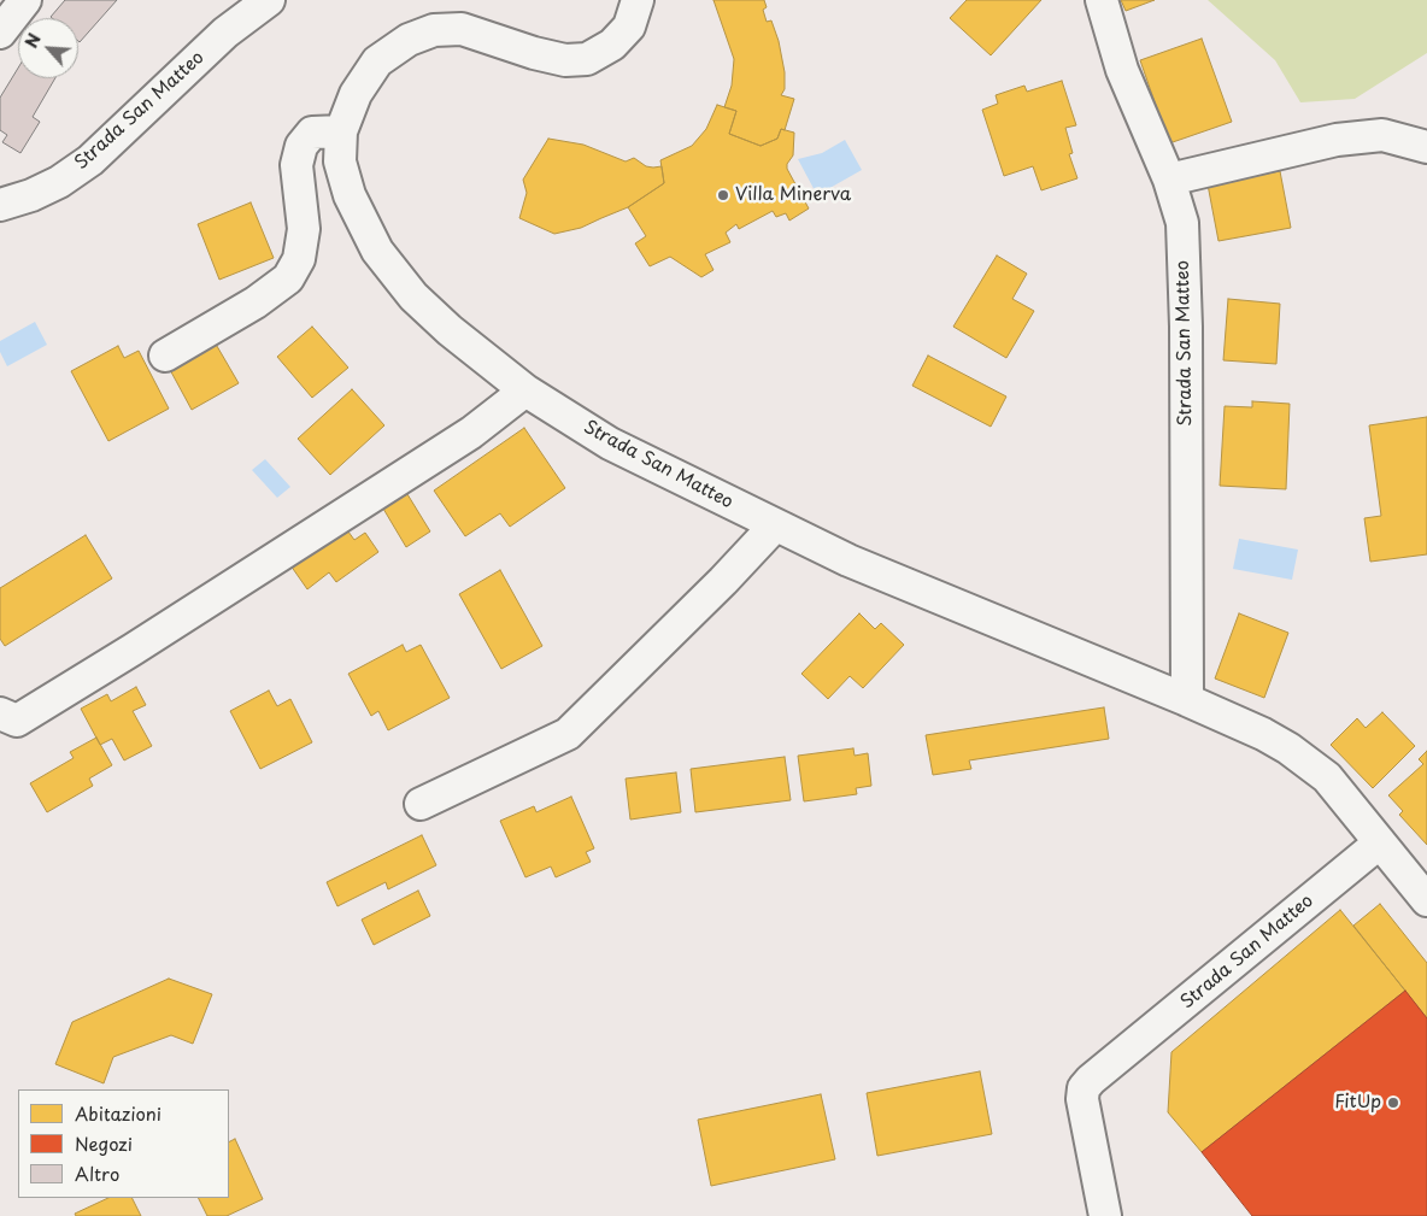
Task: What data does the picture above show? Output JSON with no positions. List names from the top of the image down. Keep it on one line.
{"streets":{"street":["Strada San Matteo"]},"places":["Villa Minerva","FitUp"],"legend":["Abitazioni","Negozi","Altro"],"north":"top left"}
